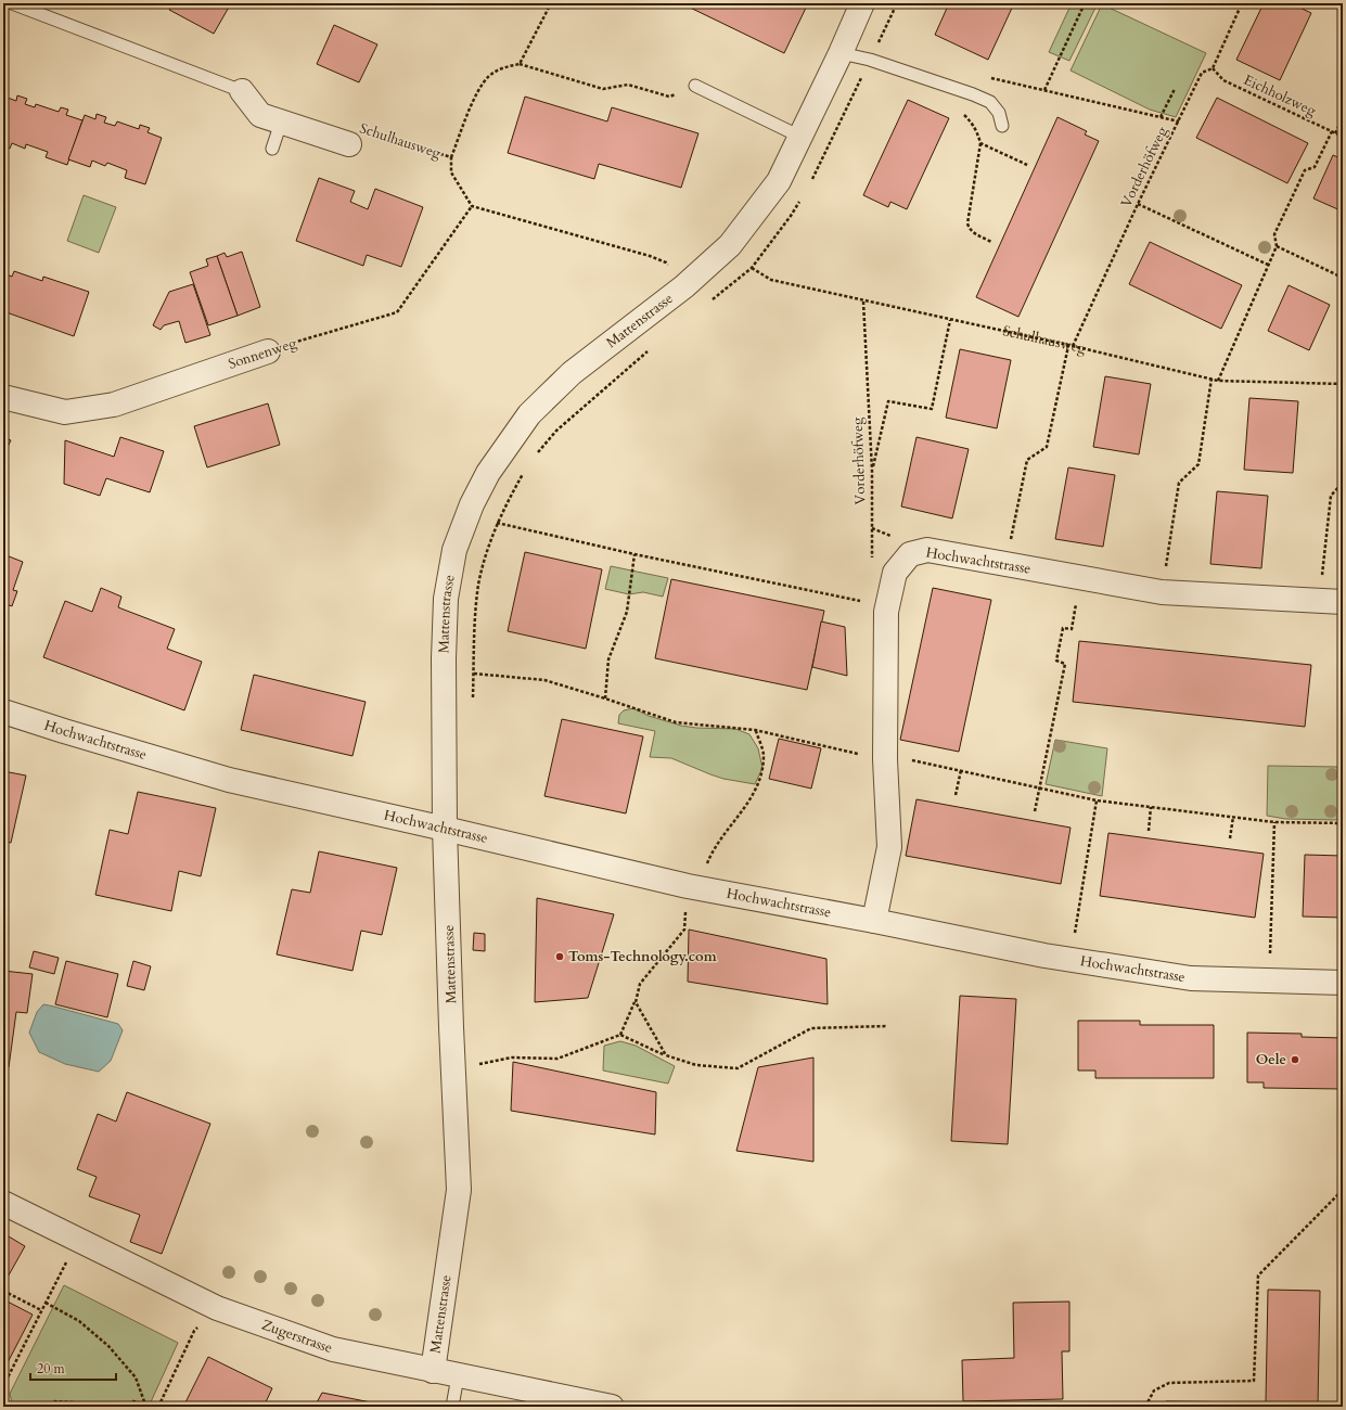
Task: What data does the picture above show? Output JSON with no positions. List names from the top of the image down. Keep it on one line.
{"streets":{"street":["Schulhausweg","Mattenstrasse","Sonnenweg","Hochwachtstrasse","Zugerstrasse"],"path":["Eichholzweg","Vorderhöfweg"]},"crossings":[["Eichholzweg","Vorderhöfweg"],["Schulhausweg","Vorderhöfweg"],["Schulhausweg","Sonnenweg"],["Mattenstrasse","Hochwachtstrasse"],["Mattenstrasse","Zugerstrasse"]],"places":["Toms-Technology.com","Oele"],"scale_bar":"20 m"}
